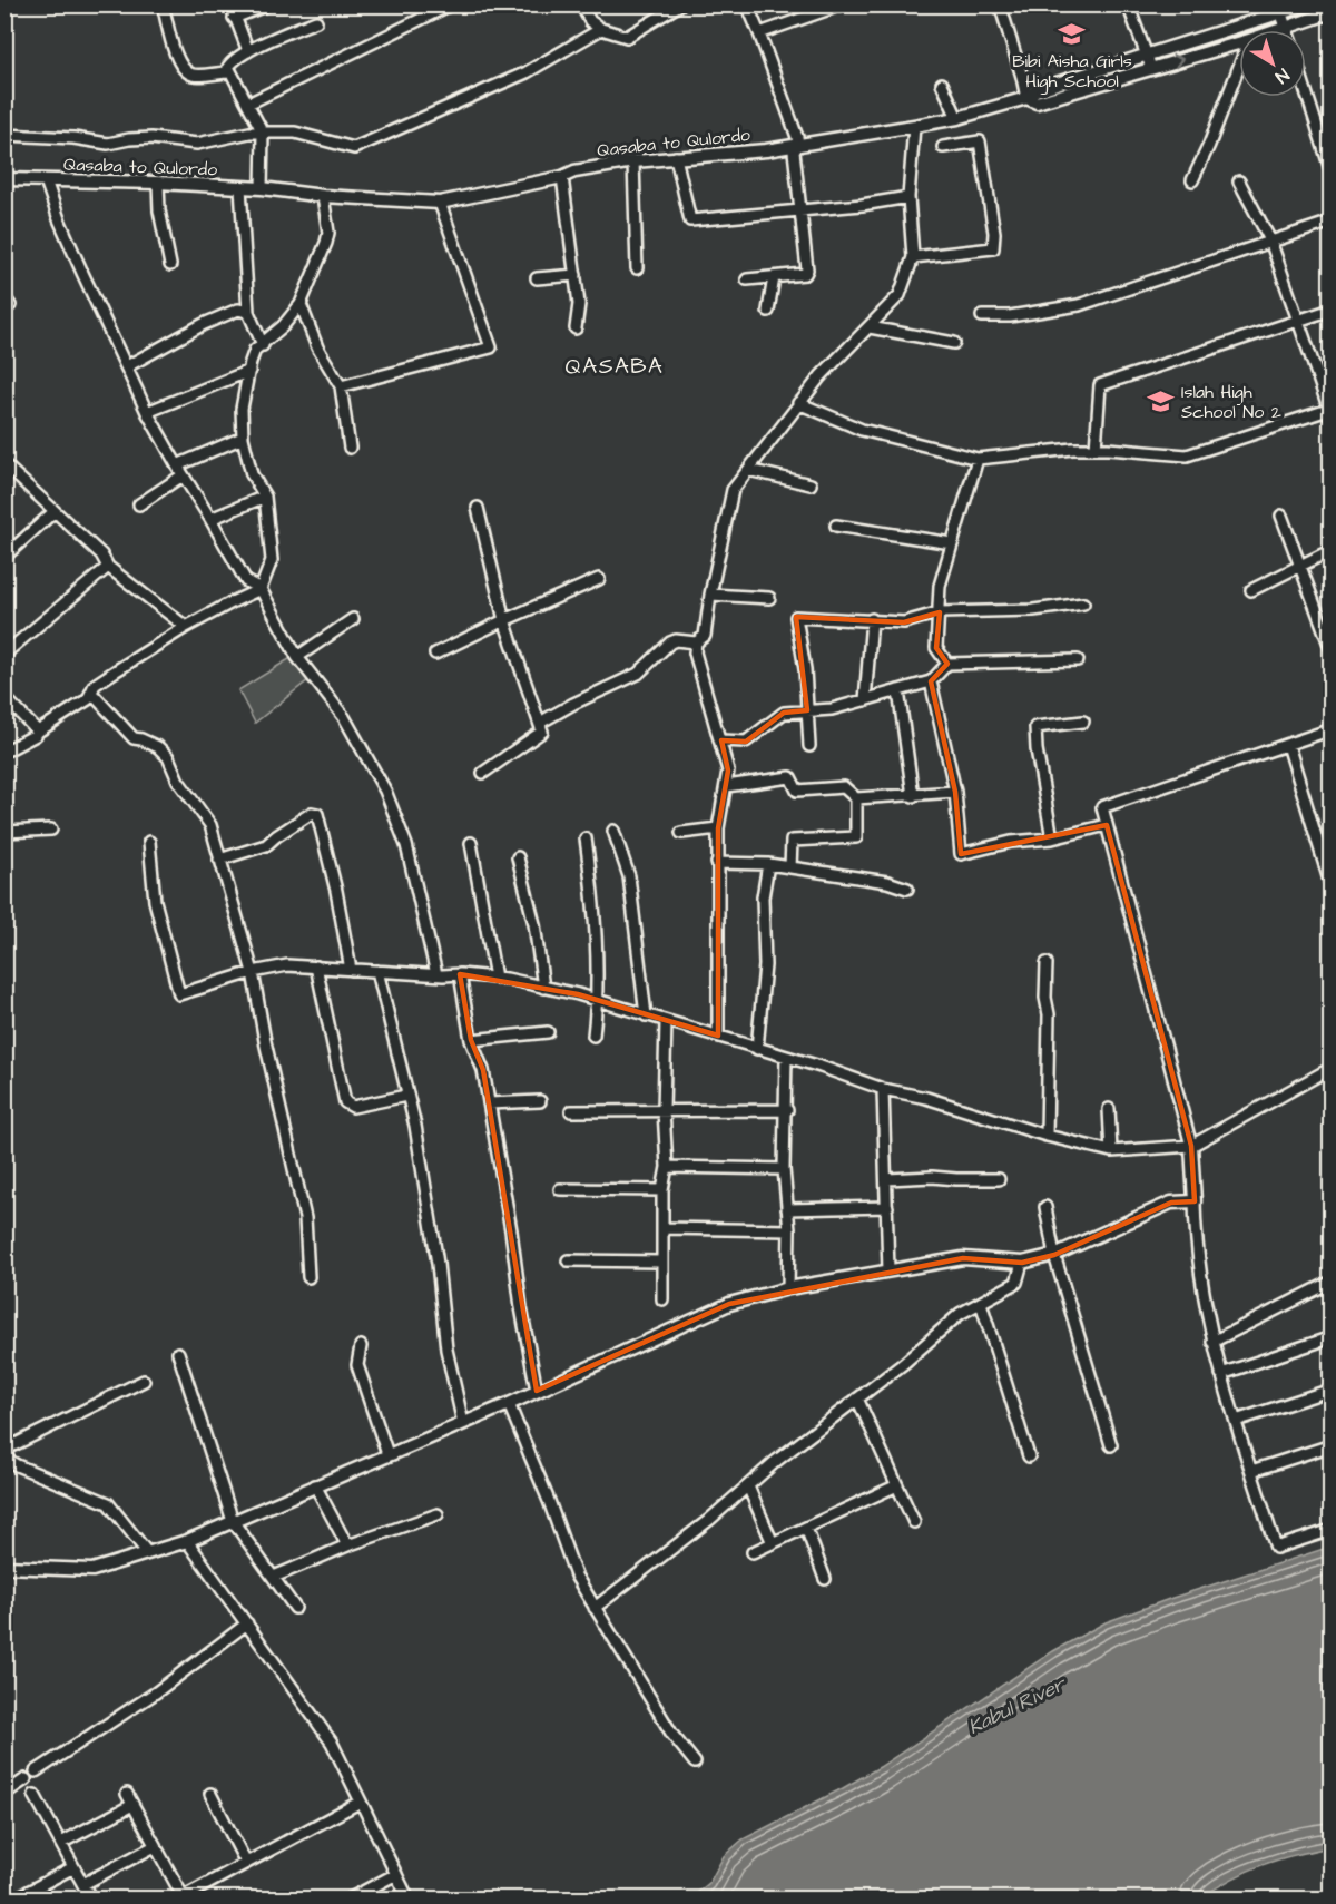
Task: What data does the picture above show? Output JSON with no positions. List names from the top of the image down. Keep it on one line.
{"streets":{"street":["Qasaba to Qulordo"]},"districts":["QASABA"],"water":["Kabul River"],"places":{"school or university":["Bibi Aisha Girls High School","Islah High School No 2"]},"north":"bottom right"}
